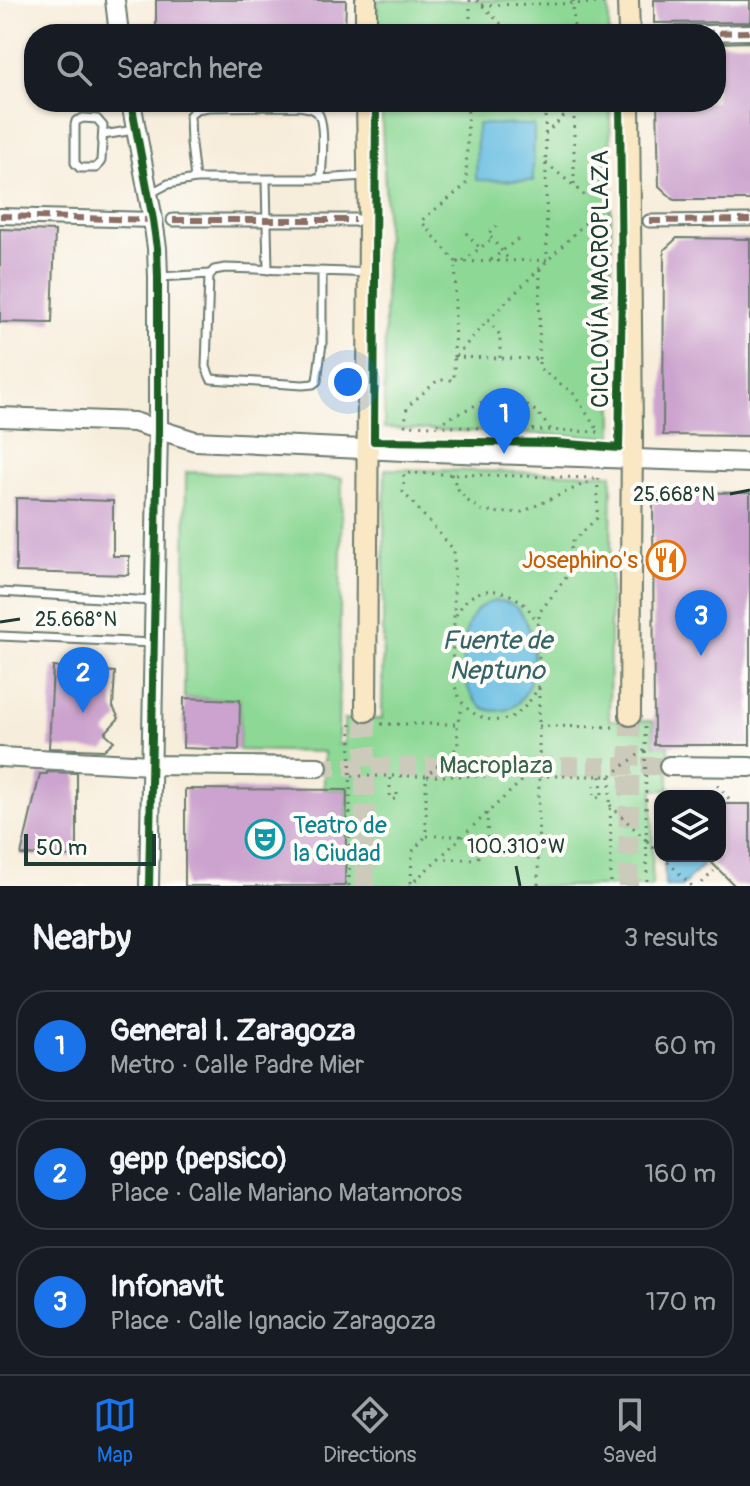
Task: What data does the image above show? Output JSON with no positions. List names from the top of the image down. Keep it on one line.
{"streets":{"cycle path":["CICLOVÍA MACROPLAZA"]},"water":["Fuente de Neptuno"],"parks":["Macroplaza"],"places":{"restaurant":["Josephino's"],"theatre":["Teatro de la Ciudad"]},"scale_bar":"50 m","page":{"search":"Search here","pins":["1","3","2"],"scale":"50 m","heading":["Nearby","3 results"],"list":[{"mark":"1","name":"General I. Zaragoza","note":"Metro · Calle Padre Mier","value":"60 m"},{"mark":"2","name":"gepp (pepsico)","note":"Place · Calle Mariano Matamoros","value":"160 m"},{"mark":"3","name":"Infonavit","note":"Place · Calle Ignacio Zaragoza","value":"170 m"}],"nav":["Map","Directions","Saved"]},"coordinates":["25.668°N","100.310°W"]}
